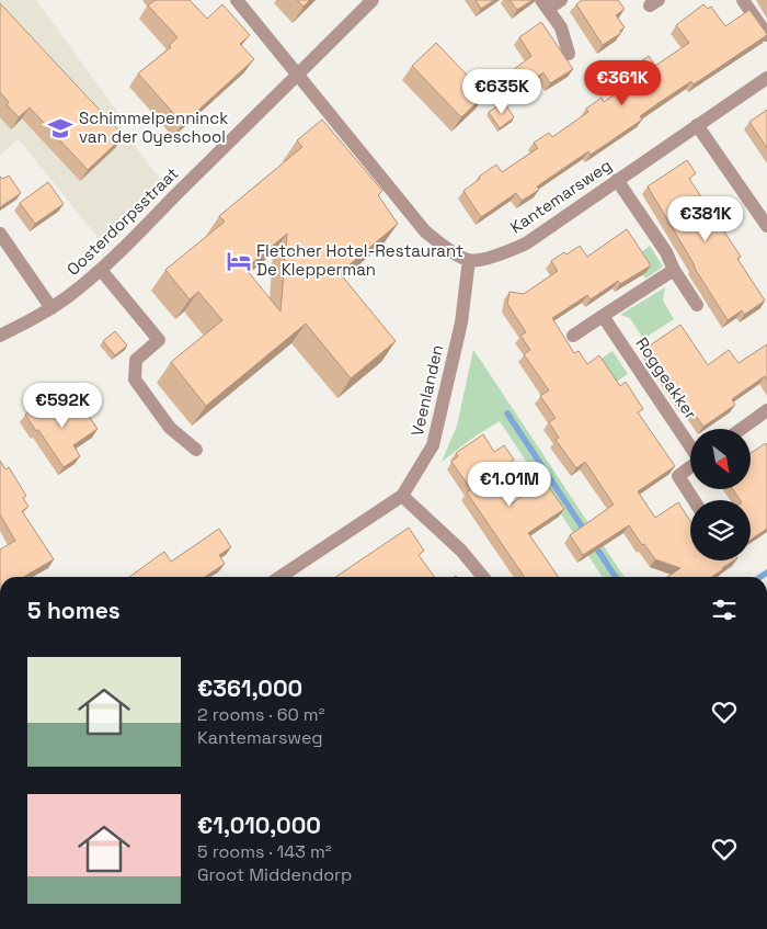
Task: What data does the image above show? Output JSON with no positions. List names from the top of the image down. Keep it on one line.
{"streets":{"street":["Kantemarsweg","Oosterdorpsstraat","Roggeakker","Veenlanden"]},"crossings":[["Kantemarsweg","Veenlanden"]],"places":{"school or university":["Schimmelpenninck van der Oyeschool"],"hotel":["Fletcher Hotel-Restaurant De Klepperman"]},"north":"bottom right","page":{"price":["€361K","€635K","€381K","€592K","€1.01M"],"heading":"5 homes","list":[{"name":"€361,000","note":"2 rooms · 60 m² · Kantemarsweg"},{"name":"€1,010,000","note":"5 rooms · 143 m² · Groot Middendorp"}]}}
